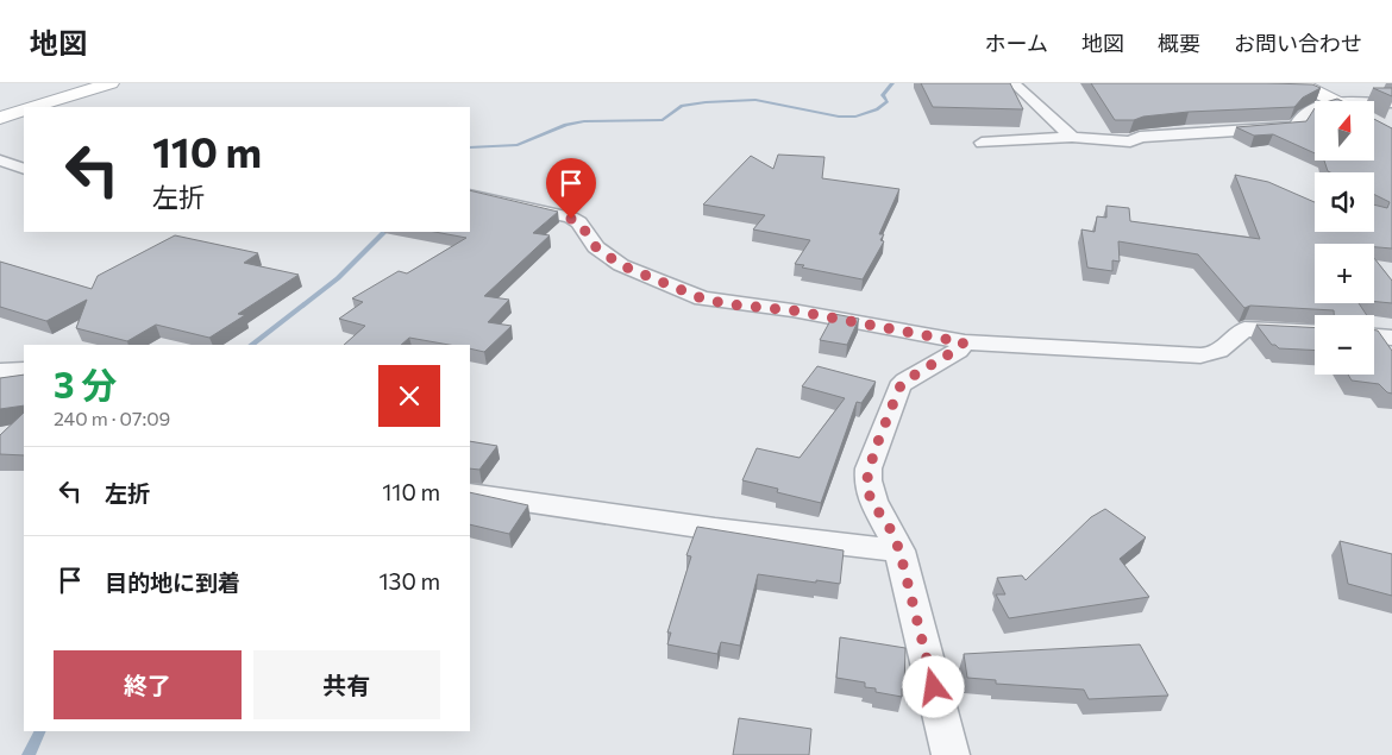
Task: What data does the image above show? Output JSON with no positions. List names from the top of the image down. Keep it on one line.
{"north":"top","page":{"header":"地図","nav":["ホーム","地図","概要","お問い合わせ"],"map_buttons":["+","−"],"turn":["110 m","左折"],"heading":["3 分","240 m · 07:09"],"list":[{"name":"左折","value":"110 m"},{"name":"目的地に到着","value":"130 m"}],"buttons":["終了","共有"]}}
